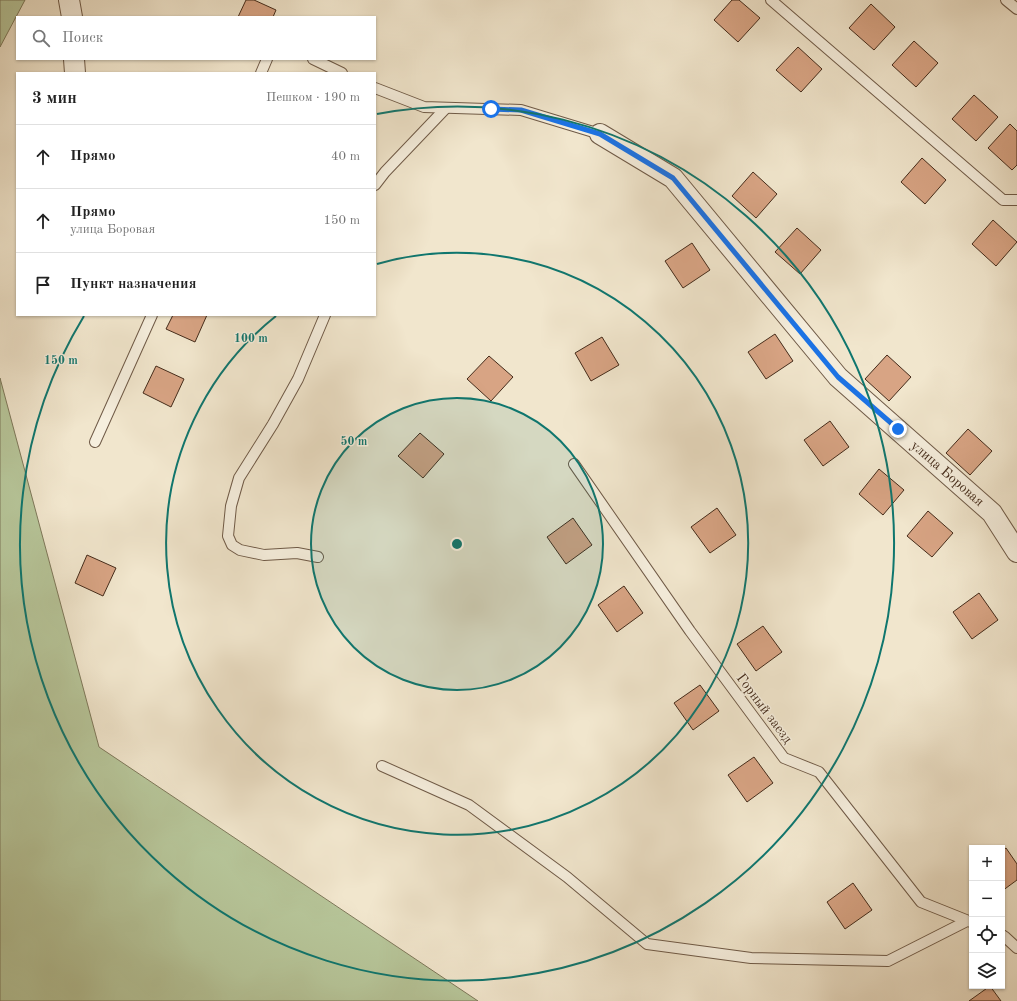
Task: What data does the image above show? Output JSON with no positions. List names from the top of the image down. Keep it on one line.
{"streets":{"street":["улица Боровая"],"lane":["Горный заезд"]},"page":{"search":"Поиск","heading":["3 мин","Пешком · 190 m"],"list":[["Прямо","40 m"],["Прямо","улица Боровая","150 m"],"Пункт назначения"],"map_buttons":["+","−"]},"rings":["100 m","150 m","50 m"]}
